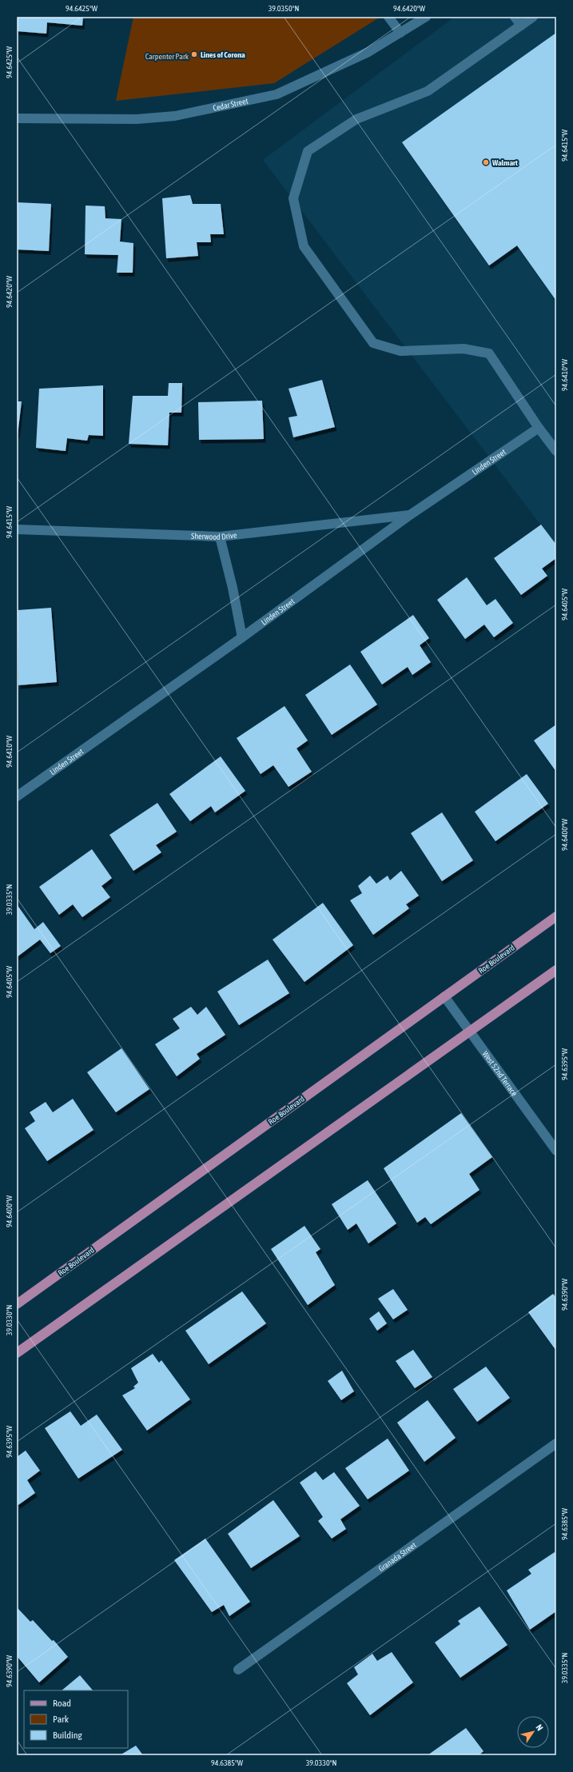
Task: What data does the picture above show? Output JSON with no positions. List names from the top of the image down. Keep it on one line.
{"streets":{"main road":["Roe Boulevard"],"street":["Cedar Street","Linden Street","Sherwood Drive","West 52nd Terrace","Granada Street"]},"crossings":[["Linden Street","Sherwood Drive"],["Roe Boulevard","West 52nd Terrace"]],"parks":["Carpenter Park"],"places":["Lines of Corona","Walmart"],"legend":["Road","Park","Building"],"north":"top right","coordinates":["94.6425°W","39.0350°N","94.6420°W","94.6415°W","94.6410°W","94.6405°W","94.6400°W","39.0335°N","94.6395°W","94.6390°W","39.0330°N","94.6385°W"]}
